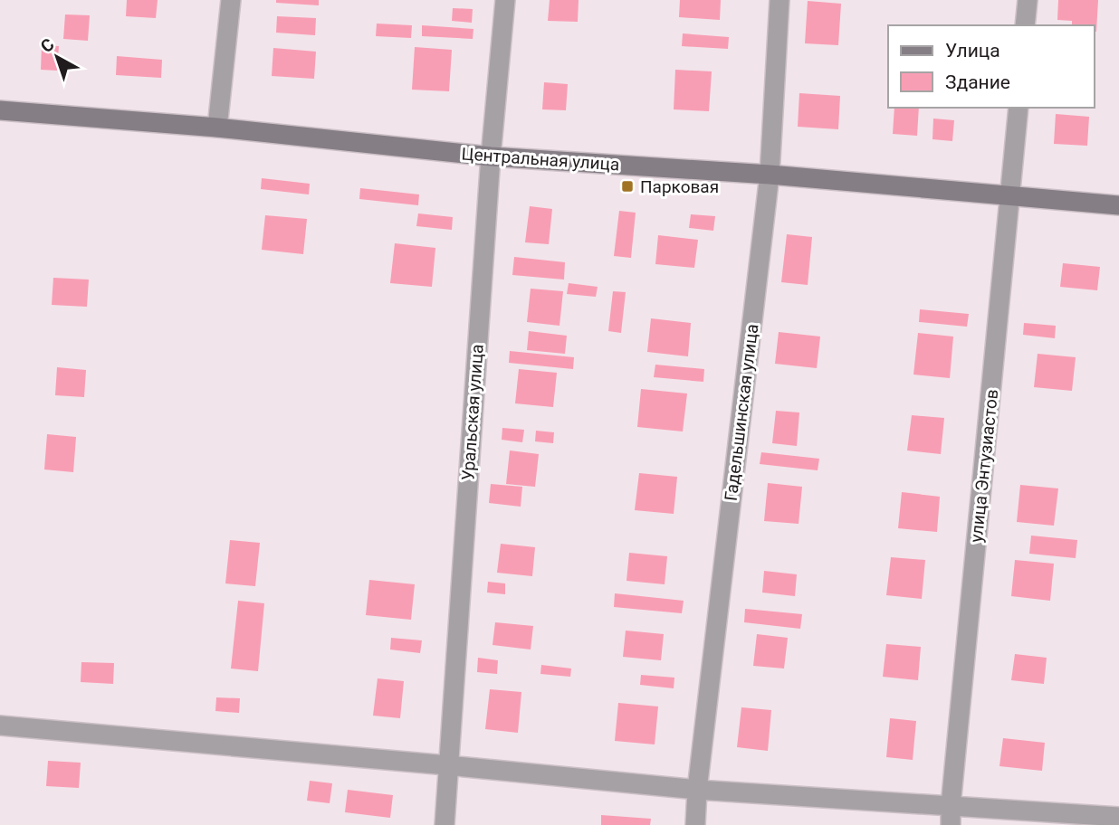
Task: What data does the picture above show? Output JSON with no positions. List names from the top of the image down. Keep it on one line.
{"streets":{"street":["Центральная улица","Уральская улица","Гадельшинская улица","улица Энтузиастов"]},"crossings":[["Центральная улица","Уральская улица"],["Центральная улица","Гадельшинская улица"],["Центральная улица","улица Энтузиастов"]],"places":{"transit":["Парковая"]},"legend":["Улица","Здание"],"north":"top left"}
